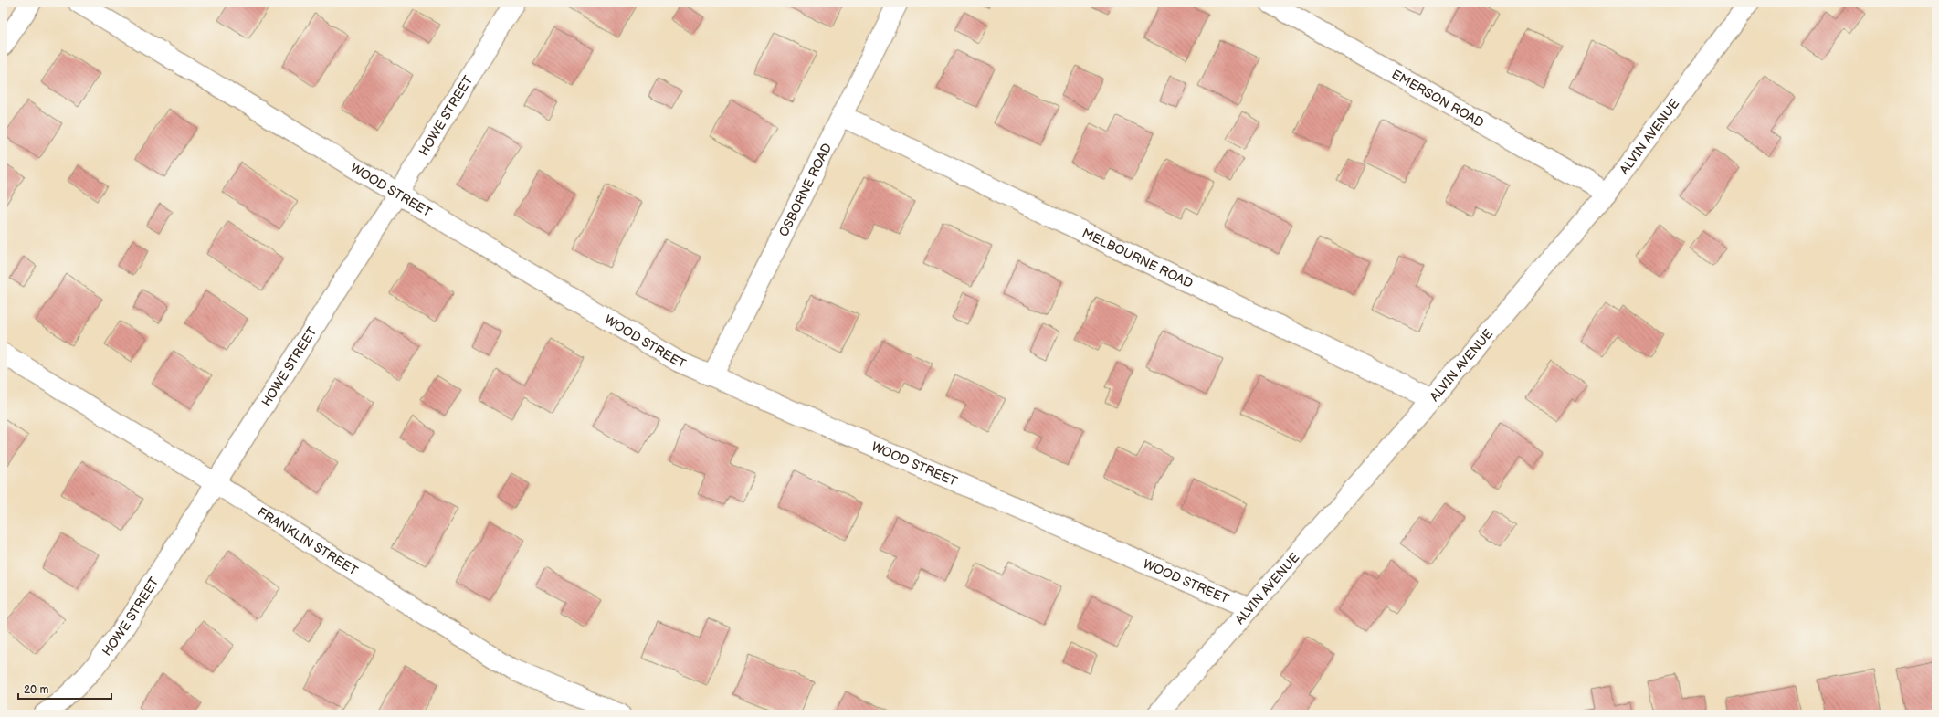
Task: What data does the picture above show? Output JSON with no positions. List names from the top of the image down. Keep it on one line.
{"streets":{"street":["EMERSON ROAD","HOWE STREET","ALVIN AVENUE","WOOD STREET","OSBORNE ROAD","MELBOURNE ROAD","FRANKLIN STREET"]},"crossings":[["EMERSON ROAD","ALVIN AVENUE"],["HOWE STREET","WOOD STREET"],["HOWE STREET","FRANKLIN STREET"],["ALVIN AVENUE","WOOD STREET"],["ALVIN AVENUE","MELBOURNE ROAD"],["WOOD STREET","OSBORNE ROAD"],["OSBORNE ROAD","MELBOURNE ROAD"]],"scale_bar":"20 m"}
